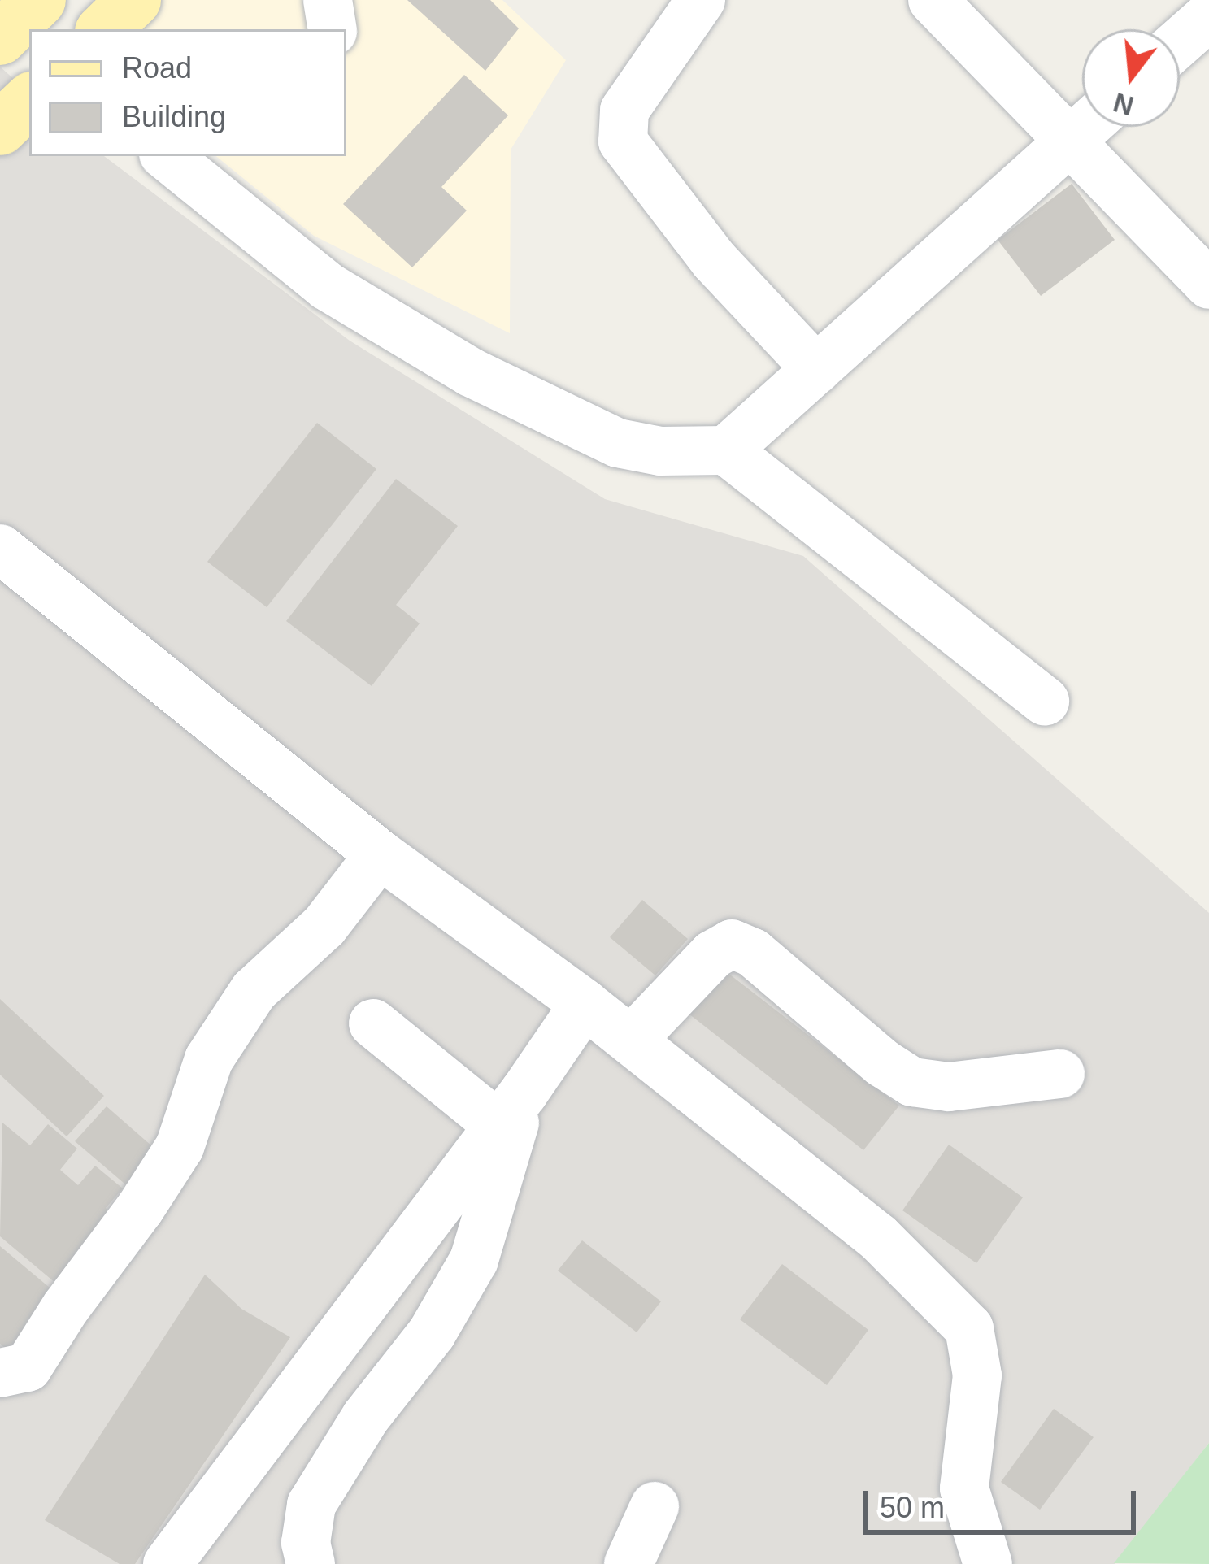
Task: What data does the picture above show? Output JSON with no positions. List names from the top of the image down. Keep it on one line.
{"legend":["Road","Building"],"scale_bar":"50 m","north":"bottom"}
